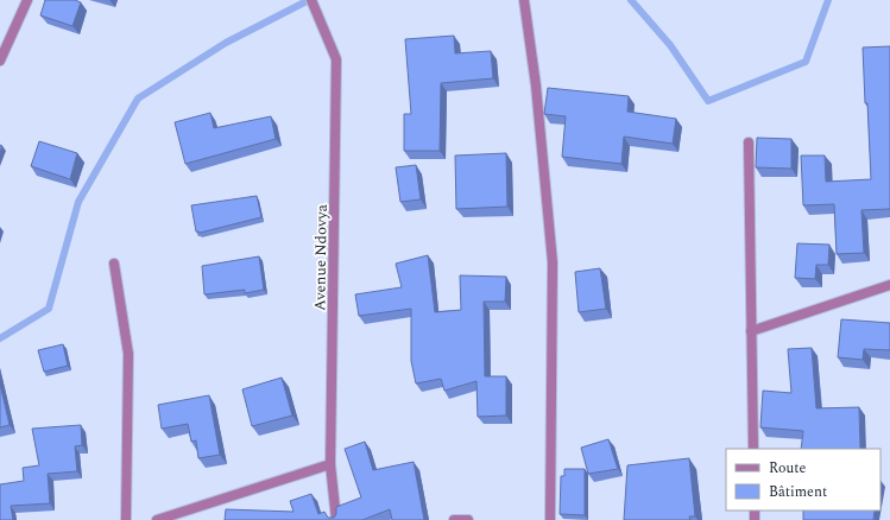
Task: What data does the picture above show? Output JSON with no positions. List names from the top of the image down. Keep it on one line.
{"streets":{"street":["Avenue Ndovya"]},"legend":["Route","Bâtiment"]}
